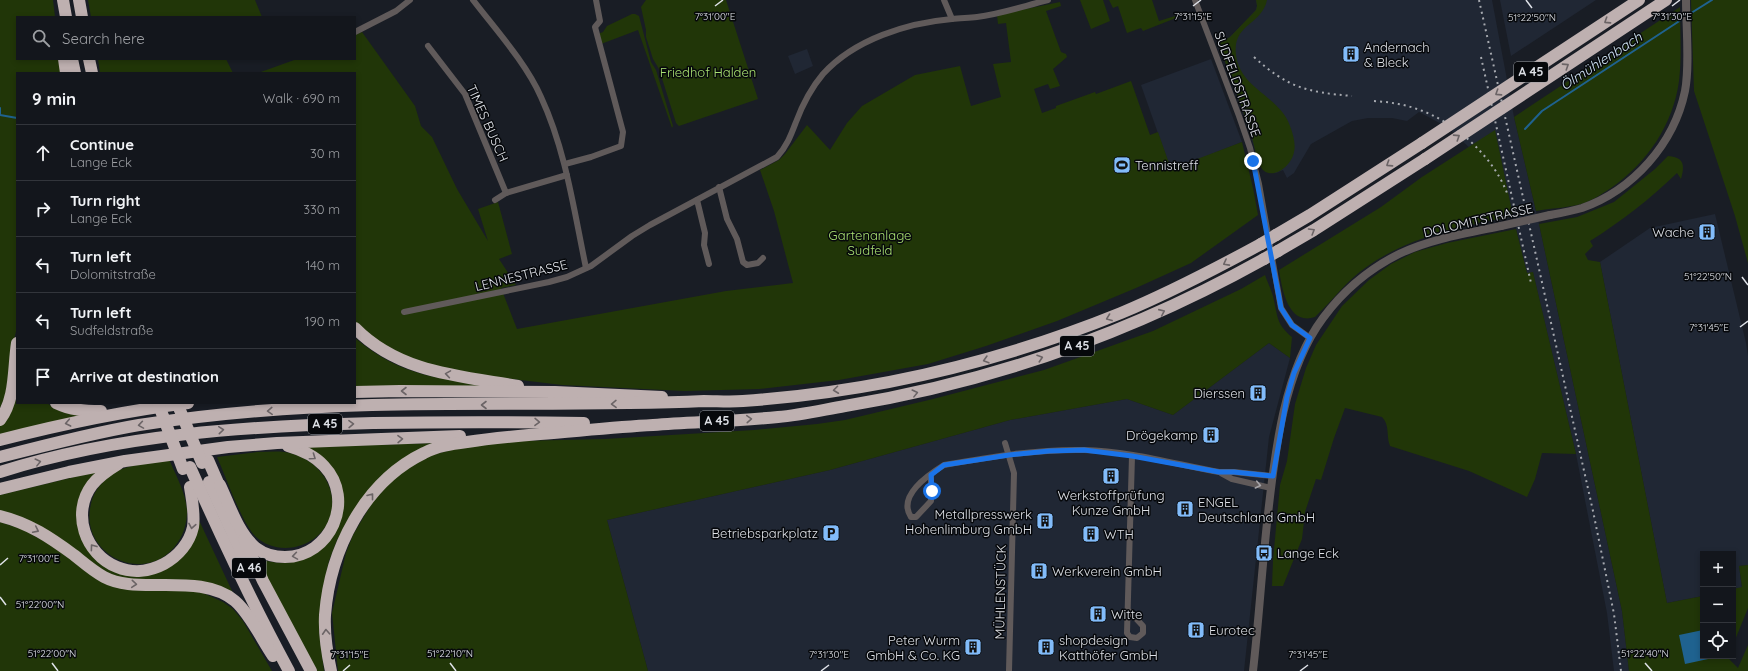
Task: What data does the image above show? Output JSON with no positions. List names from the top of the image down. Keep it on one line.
{"streets":{"highway":["A 45","A 46"],"street":["SUDFELDSTRASSE","TIMES BUSCH","DOLOMITSTRASSE","LENNESTRASSE","MÜHLENSTÜCK"]},"crossings":[["SUDFELDSTRASSE","DOLOMITSTRASSE"]],"water":["Ölmühlenbach"],"parks":["Friedhof Halden","Gartenanlage Sudfeld"],"places":{"building":["Andernach & Bleck","Wache","Dierssen","Drögekamp","Werkstoffprüfung Kunze GmbH","ENGEL Deutschland GmbH","Metallpresswerk Hohenlimburg GmbH","WTH","Werkverein GmbH","Witte","Eurotec","Peter Wurm GmbH & Co. KG","shopdesign Katthöfer GmbH"],"sports":["Tennistreff"],"parking":["Betriebsparkplatz"],"bus stop":["Lange Eck"]},"page":{"search":"Search here","heading":["9 min","Walk · 690 m"],"list":[["Continue","Lange Eck","30 m"],["Turn right","Lange Eck","330 m"],["Turn left","Dolomitstraße","140 m"],["Turn left","Sudfeldstraße","190 m"],"Arrive at destination"],"map_buttons":["+","−"]},"coordinates":["7°31'00\"E","7°31'15\"E","7°31'30\"E","51°22'50\"N","7°31'45\"E","51°22'00\"N","51°22'10\"N","51°22'40\"N"]}
